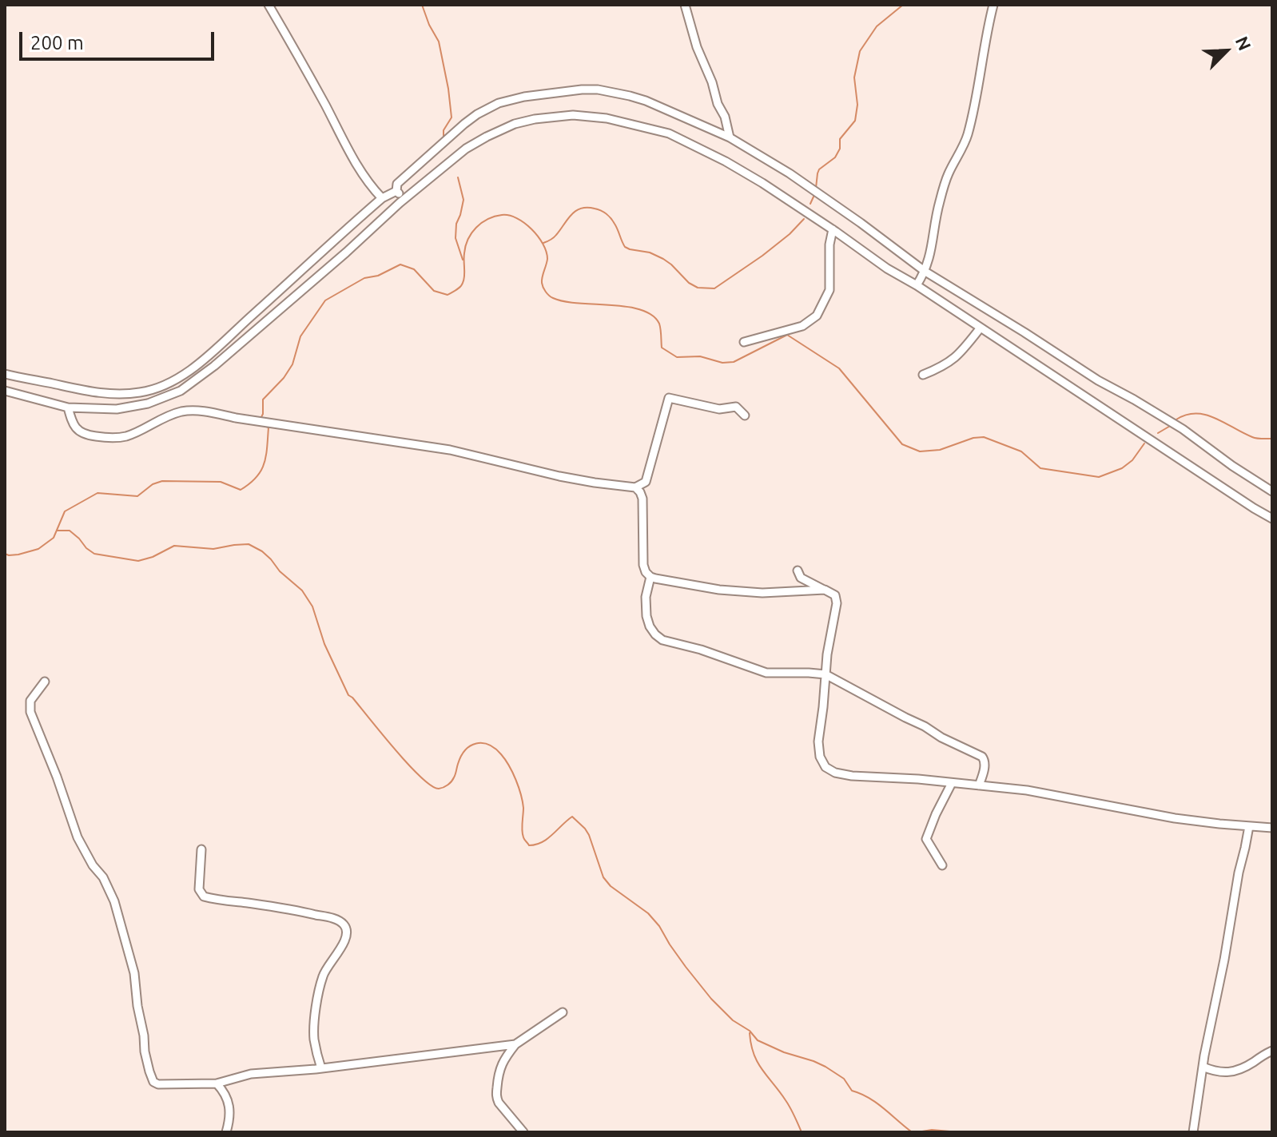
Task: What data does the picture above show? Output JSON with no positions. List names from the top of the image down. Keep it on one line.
{"scale_bar":"200 m","north":"top right"}
